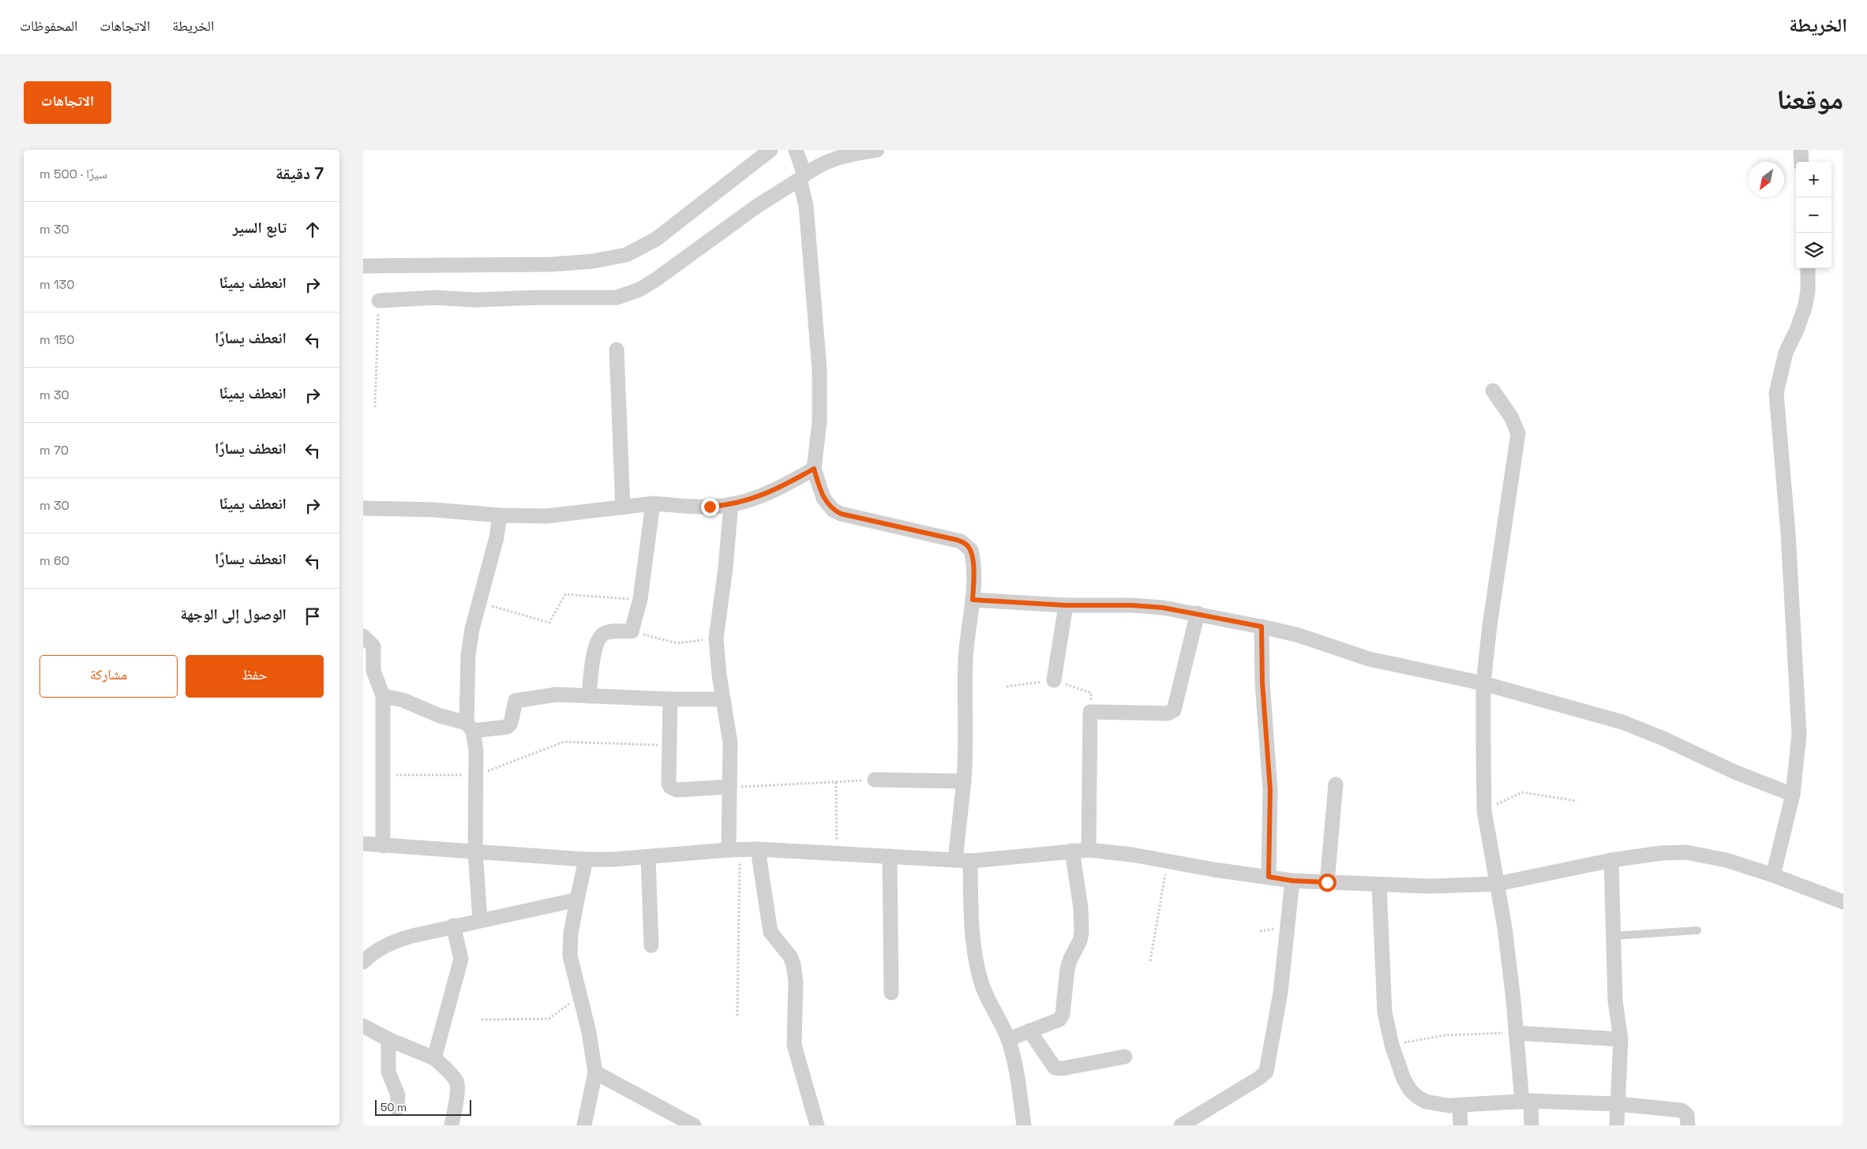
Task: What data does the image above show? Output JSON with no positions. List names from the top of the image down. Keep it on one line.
{"scale_bar":"50 m","north":"bottom left","page":{"header":"الخريطة","nav":["الخريطة","الاتجاهات","المحفوظات"],"title":"موقعنا","buttons":["الاتجاهات",["حفظ","مشاركة"]],"heading":["7 دقيقة","سيرًا · 500 m"],"map_buttons":["+","−"],"list":[["تابع السير","30 m"],["انعطف يمينًا","130 m"],["انعطف يسارًا","150 m"],["انعطف يمينًا","30 m"],["انعطف يسارًا","70 m"],["انعطف يمينًا","30 m"],["انعطف يسارًا","60 m"],"الوصول إلى الوجهة"],"scale":"50 m"}}
